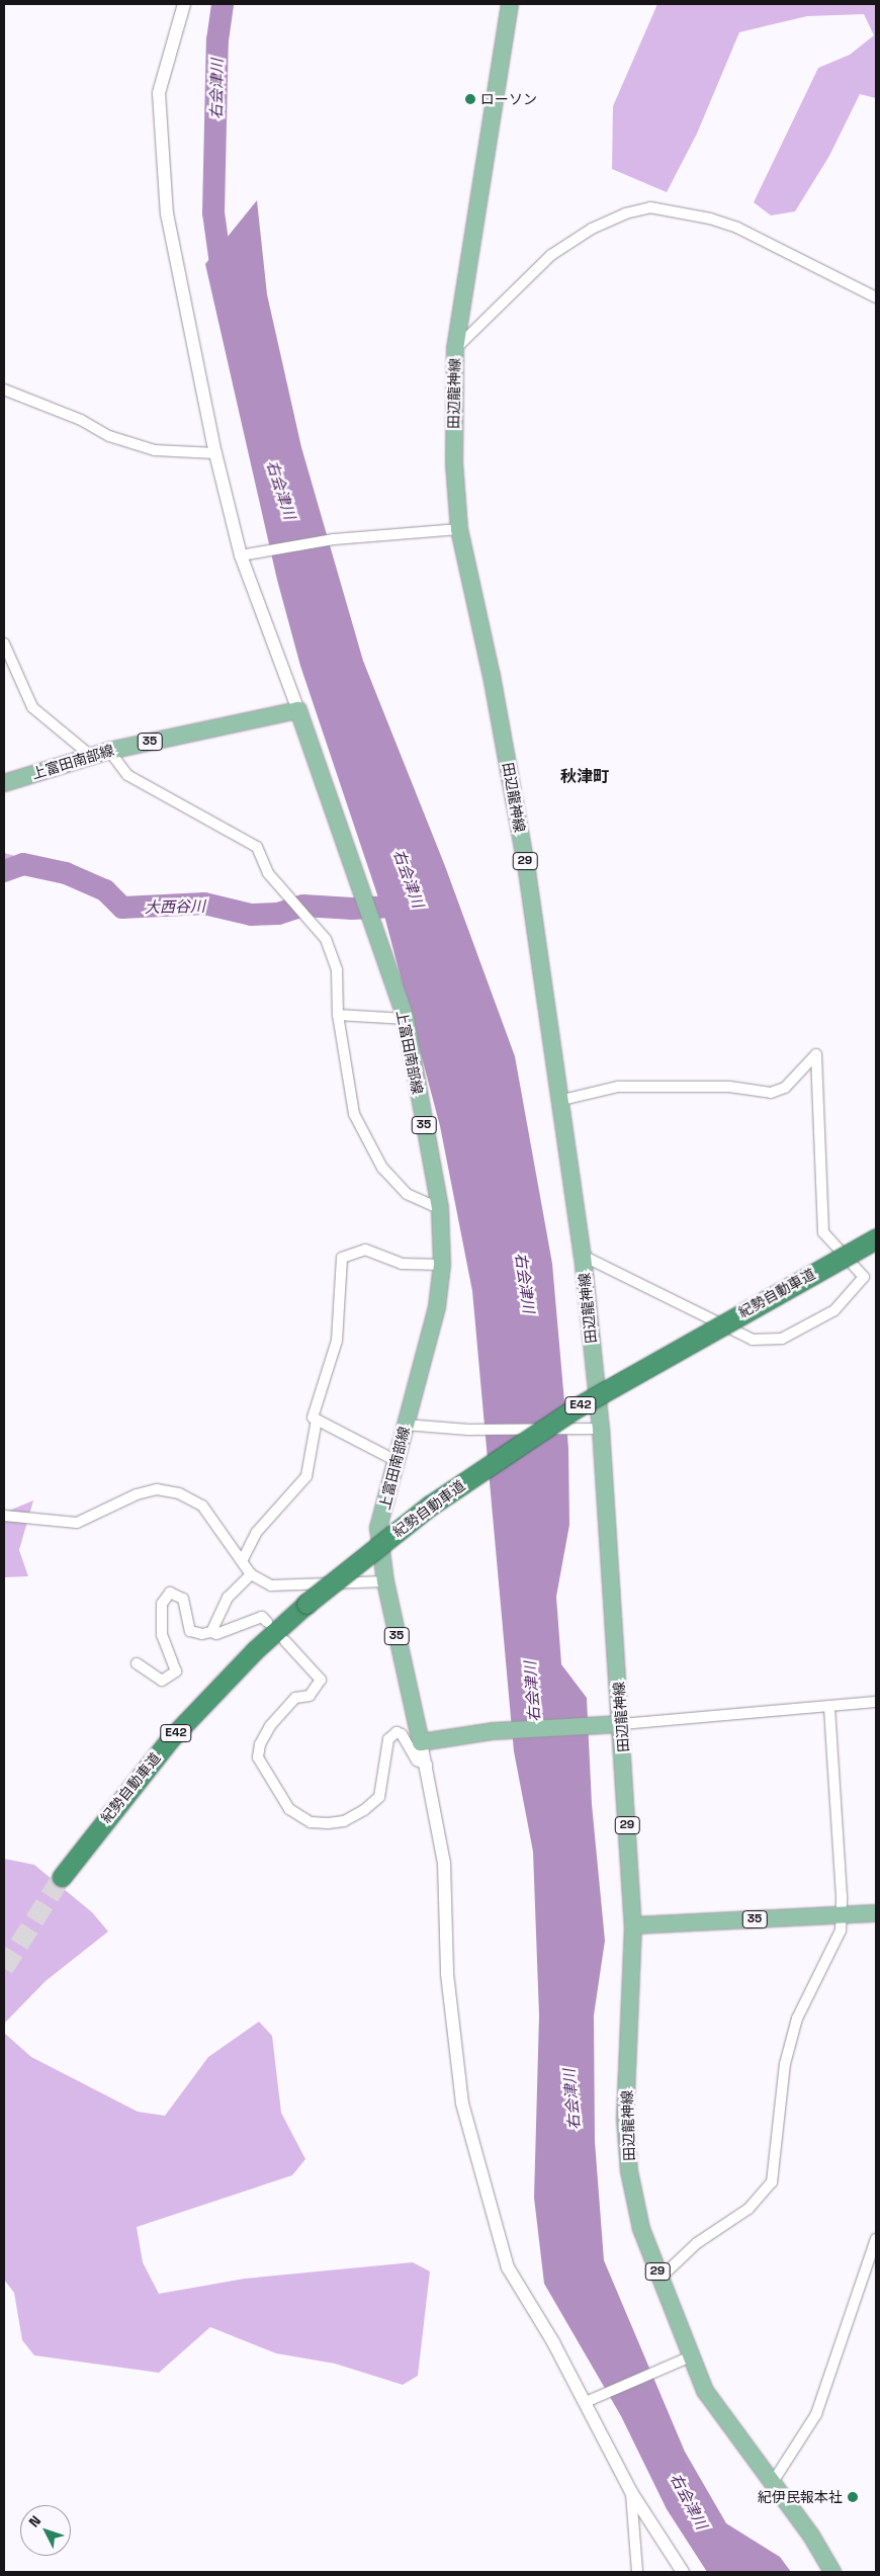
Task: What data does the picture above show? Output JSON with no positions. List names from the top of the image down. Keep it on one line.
{"streets":{"highway":["紀勢自動車道","E42"],"main road":["田辺龍神線","35","上富田南部線","29"]},"crossings":[["田辺龍神線","35"]],"districts":["秋津町"],"water":["右会津川","大西谷川"],"places":["ローソン","紀伊民報本社"],"north":"top left"}
